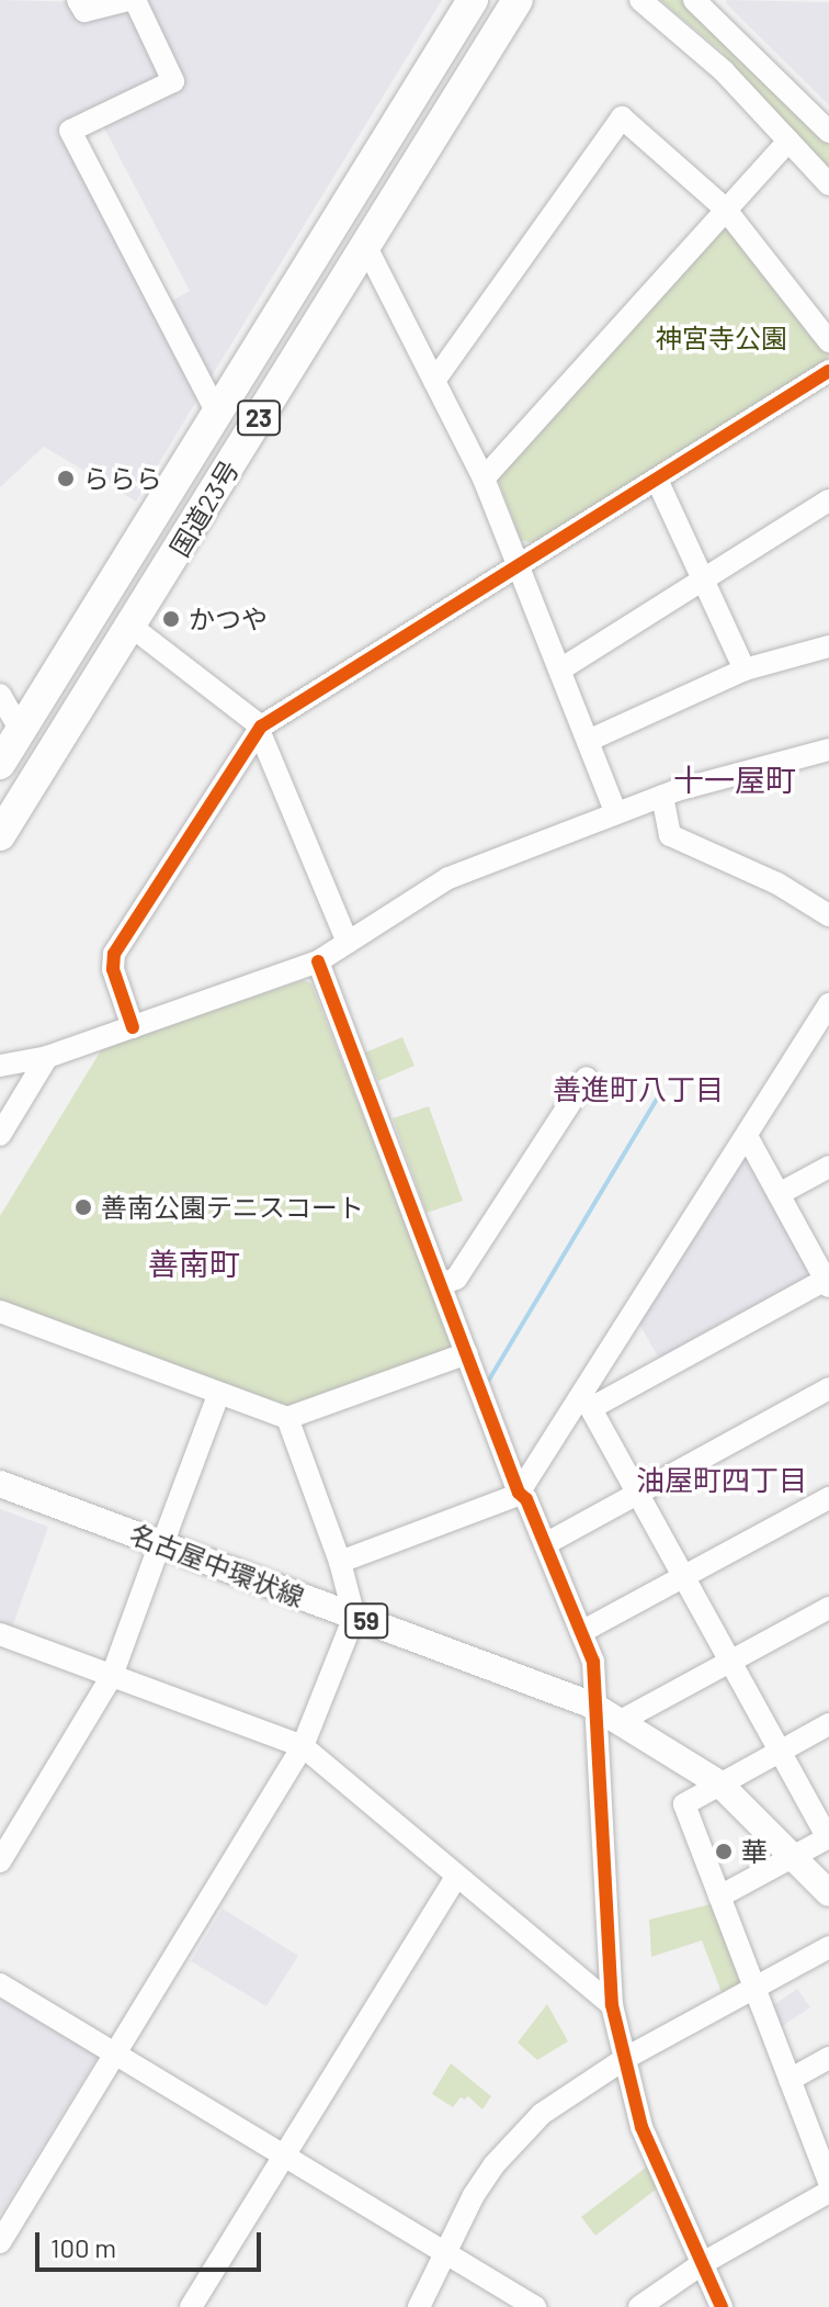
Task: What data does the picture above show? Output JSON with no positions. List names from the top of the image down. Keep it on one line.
{"streets":{"highway":["23","国道23号"],"main road":["名古屋中環状線","59"]},"districts":["十一屋町","善進町八丁目","善南町","油屋町四丁目"],"parks":["神宮寺公園"],"places":["ららら","かつや","善南公園テニスコート","華"],"scale_bar":"100 m"}
